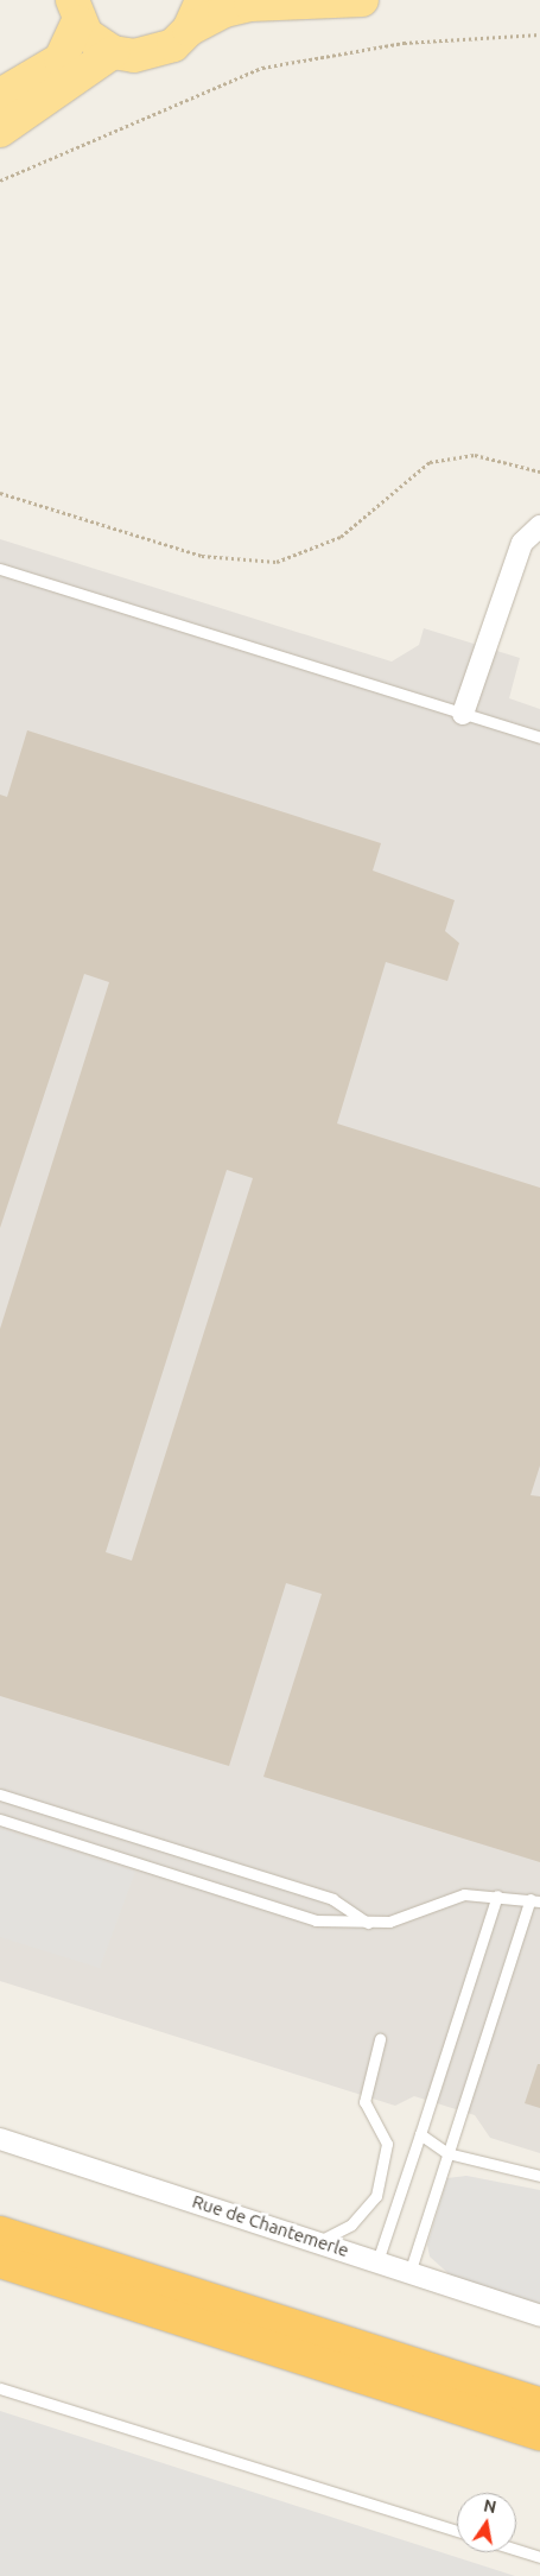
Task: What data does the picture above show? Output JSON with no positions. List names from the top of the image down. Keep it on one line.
{"streets":{"street":["Rue de Chantemerle"]},"north":"top"}
